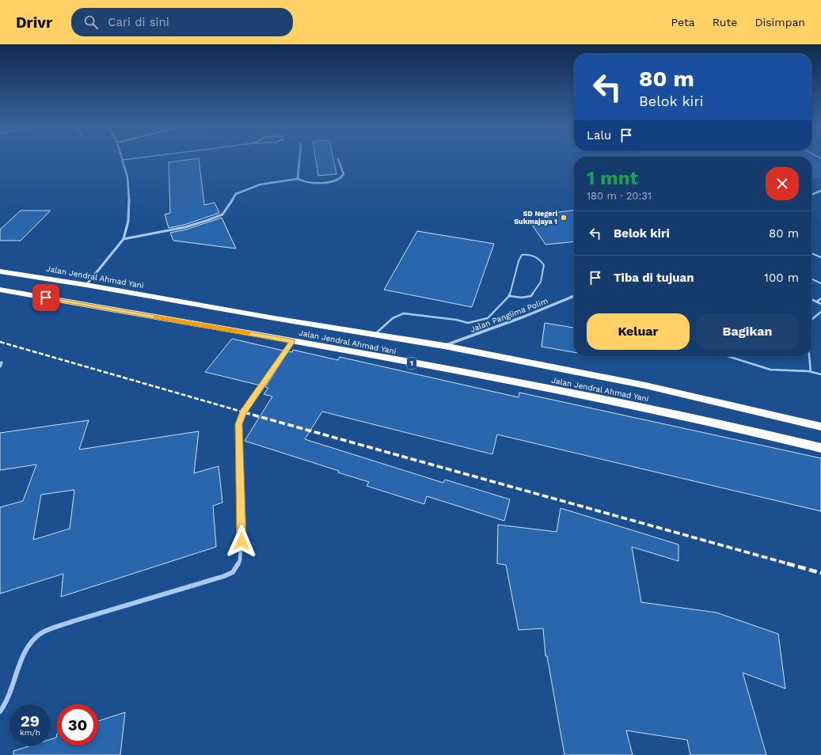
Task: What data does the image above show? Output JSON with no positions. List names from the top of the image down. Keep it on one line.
{"streets":{"highway":["Jalan Jendral Ahmad Yani","1"],"street":["Jalan Panglima Polim"]},"crossings":[["Jalan Jendral Ahmad Yani","Jalan Panglima Polim"]],"places":["SD Negeri Sukmajaya 1"],"page":{"header":"Drivr","search":"Cari di sini","nav":["Peta","Rute","Disimpan"],"turn":["80 m","Belok kiri"],"then":"Lalu","heading":["1 mnt","180 m · 20:31"],"list":[{"name":"Belok kiri","value":"80 m"},{"name":"Tiba di tujuan","value":"100 m"}],"buttons":["Keluar","Bagikan"],"speed":"29 km/h","limit":"30"}}
